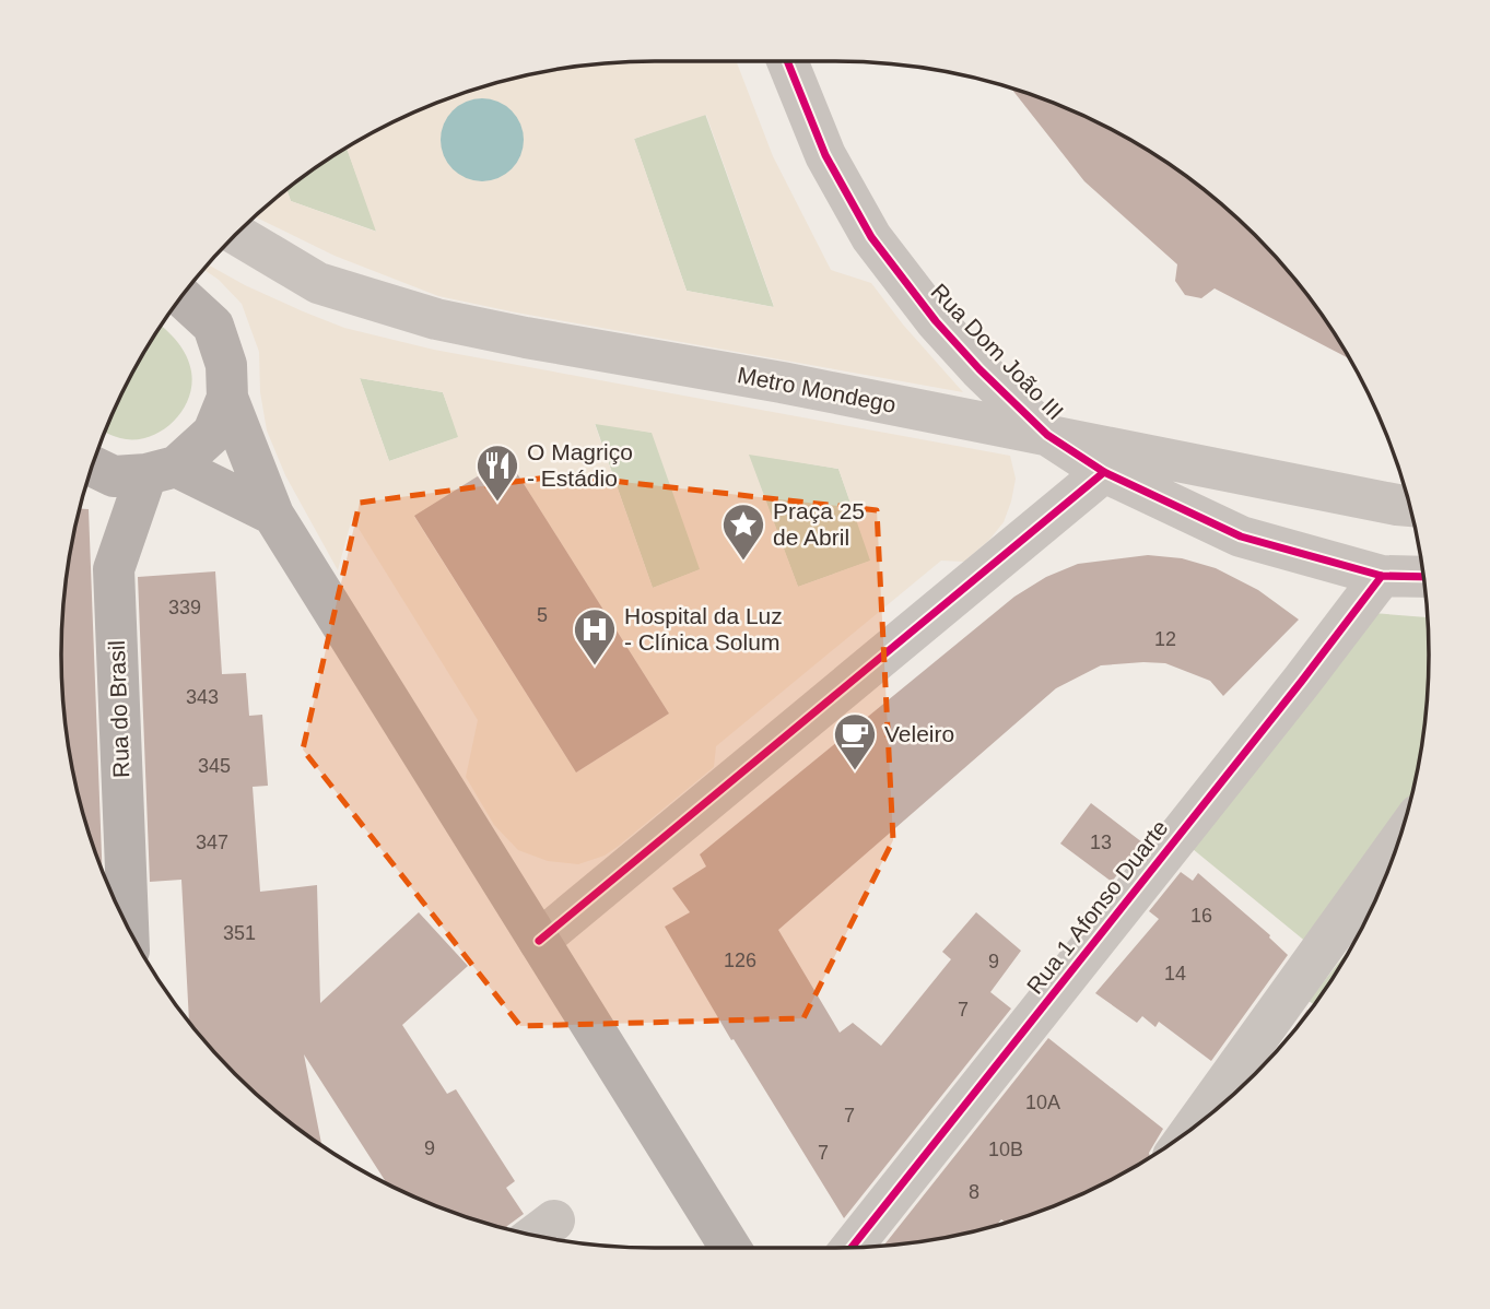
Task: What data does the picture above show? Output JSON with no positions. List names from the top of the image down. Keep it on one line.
{"streets":{"main road":["Rua do Brasil"],"street":["Rua Dom João III","Metro Mondego","Rua 1 Afonso Duarte"]},"crossings":[["Rua Dom João III","Metro Mondego"],["Rua Dom João III","Rua 1 Afonso Duarte"]],"places":{"restaurant":["O Magriço - Estádio"],"place":["Praça 25 de Abril"],"hospital":["Hospital da Luz - Clínica Solum"],"cafe":["Veleiro"]},"house_numbers":["339","5","12","343","345","347","13","16","351","126","9","14","7","10A","7","9","10B","7","8"]}
